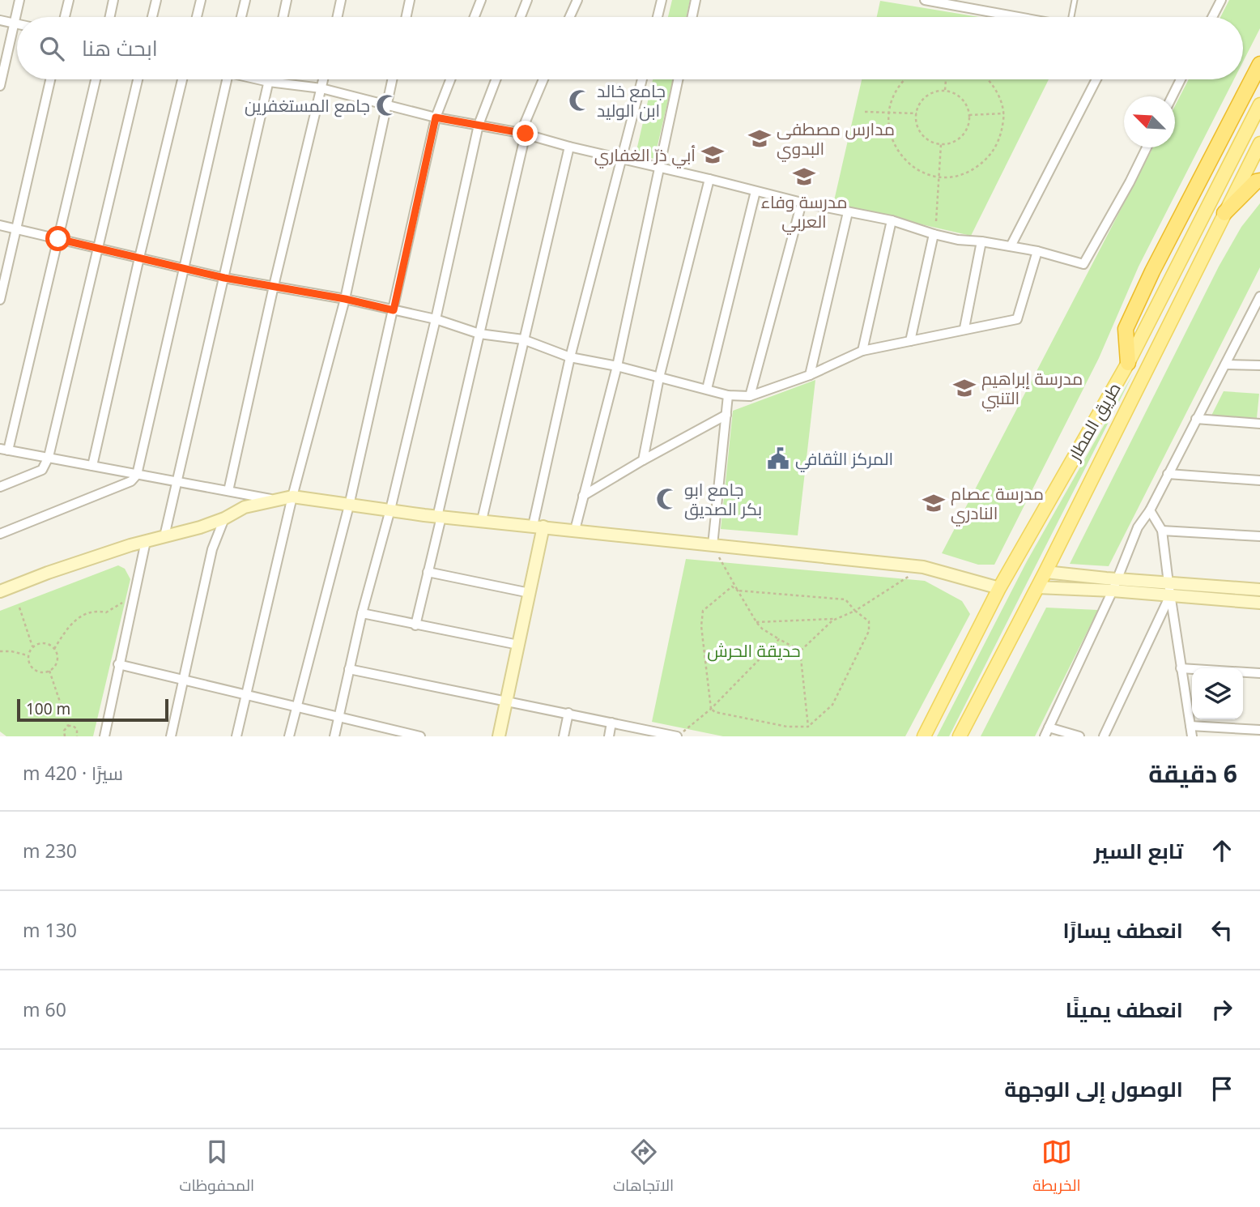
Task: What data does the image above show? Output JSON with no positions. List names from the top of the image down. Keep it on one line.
{"streets":{"main road":["طريق المطار"]},"parks":["حديقة الحرش"],"places":{"mosque":["جامع خالد ابن الوليد","جامع المستغفرين","جامع ابو بكر الصديق"],"school or university":["مدارس مصطفى البدوي","أبي ذرّ الغفاري","مدرسة وفاء العربي","مدرسة إبراهيم التنبي","مدرسة عصام النادري"],"public building":["المركز الثقافي"]},"scale_bar":"100 m","north":"top left","page":{"search":"ابحث هنا","scale":"100 m","heading":["6 دقيقة","سيرًا · 420 m"],"list":[["تابع السير","230 m"],["انعطف يسارًا","130 m"],["انعطف يمينًا","60 m"],"الوصول إلى الوجهة"],"nav":["الخريطة","الاتجاهات","المحفوظات"]}}
